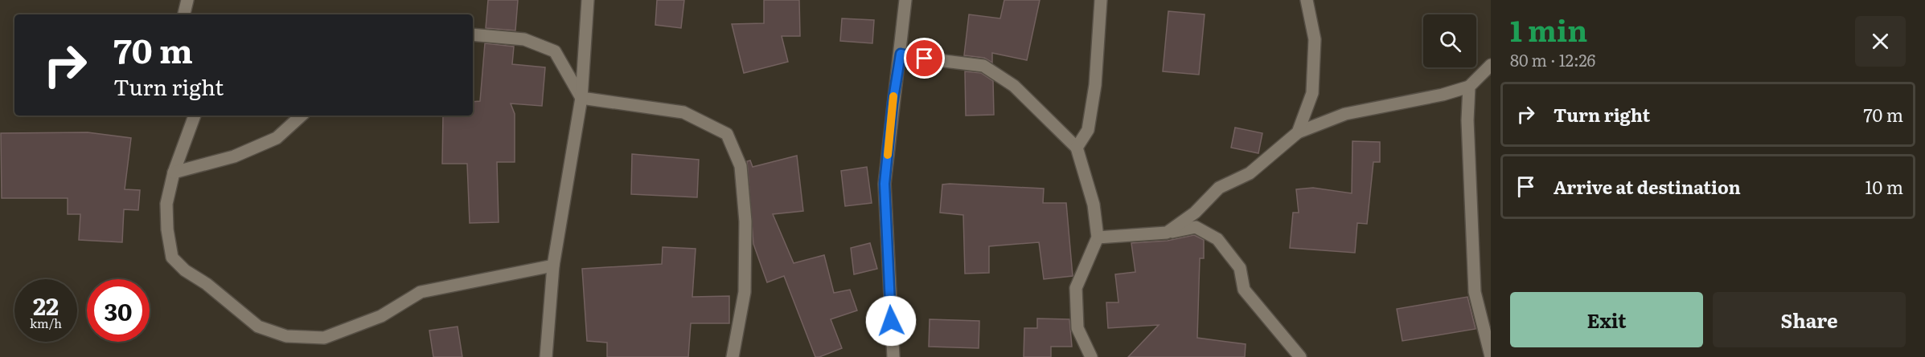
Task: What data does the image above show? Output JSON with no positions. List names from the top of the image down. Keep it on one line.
{"page":{"heading":["1 min","80 m · 12:26"],"turn":["70 m","Turn right"],"list":[{"name":"Turn right","value":"70 m"},{"name":"Arrive at destination","value":"10 m"}],"speed":"22 km/h","limit":"30","buttons":["Exit","Share"]}}
